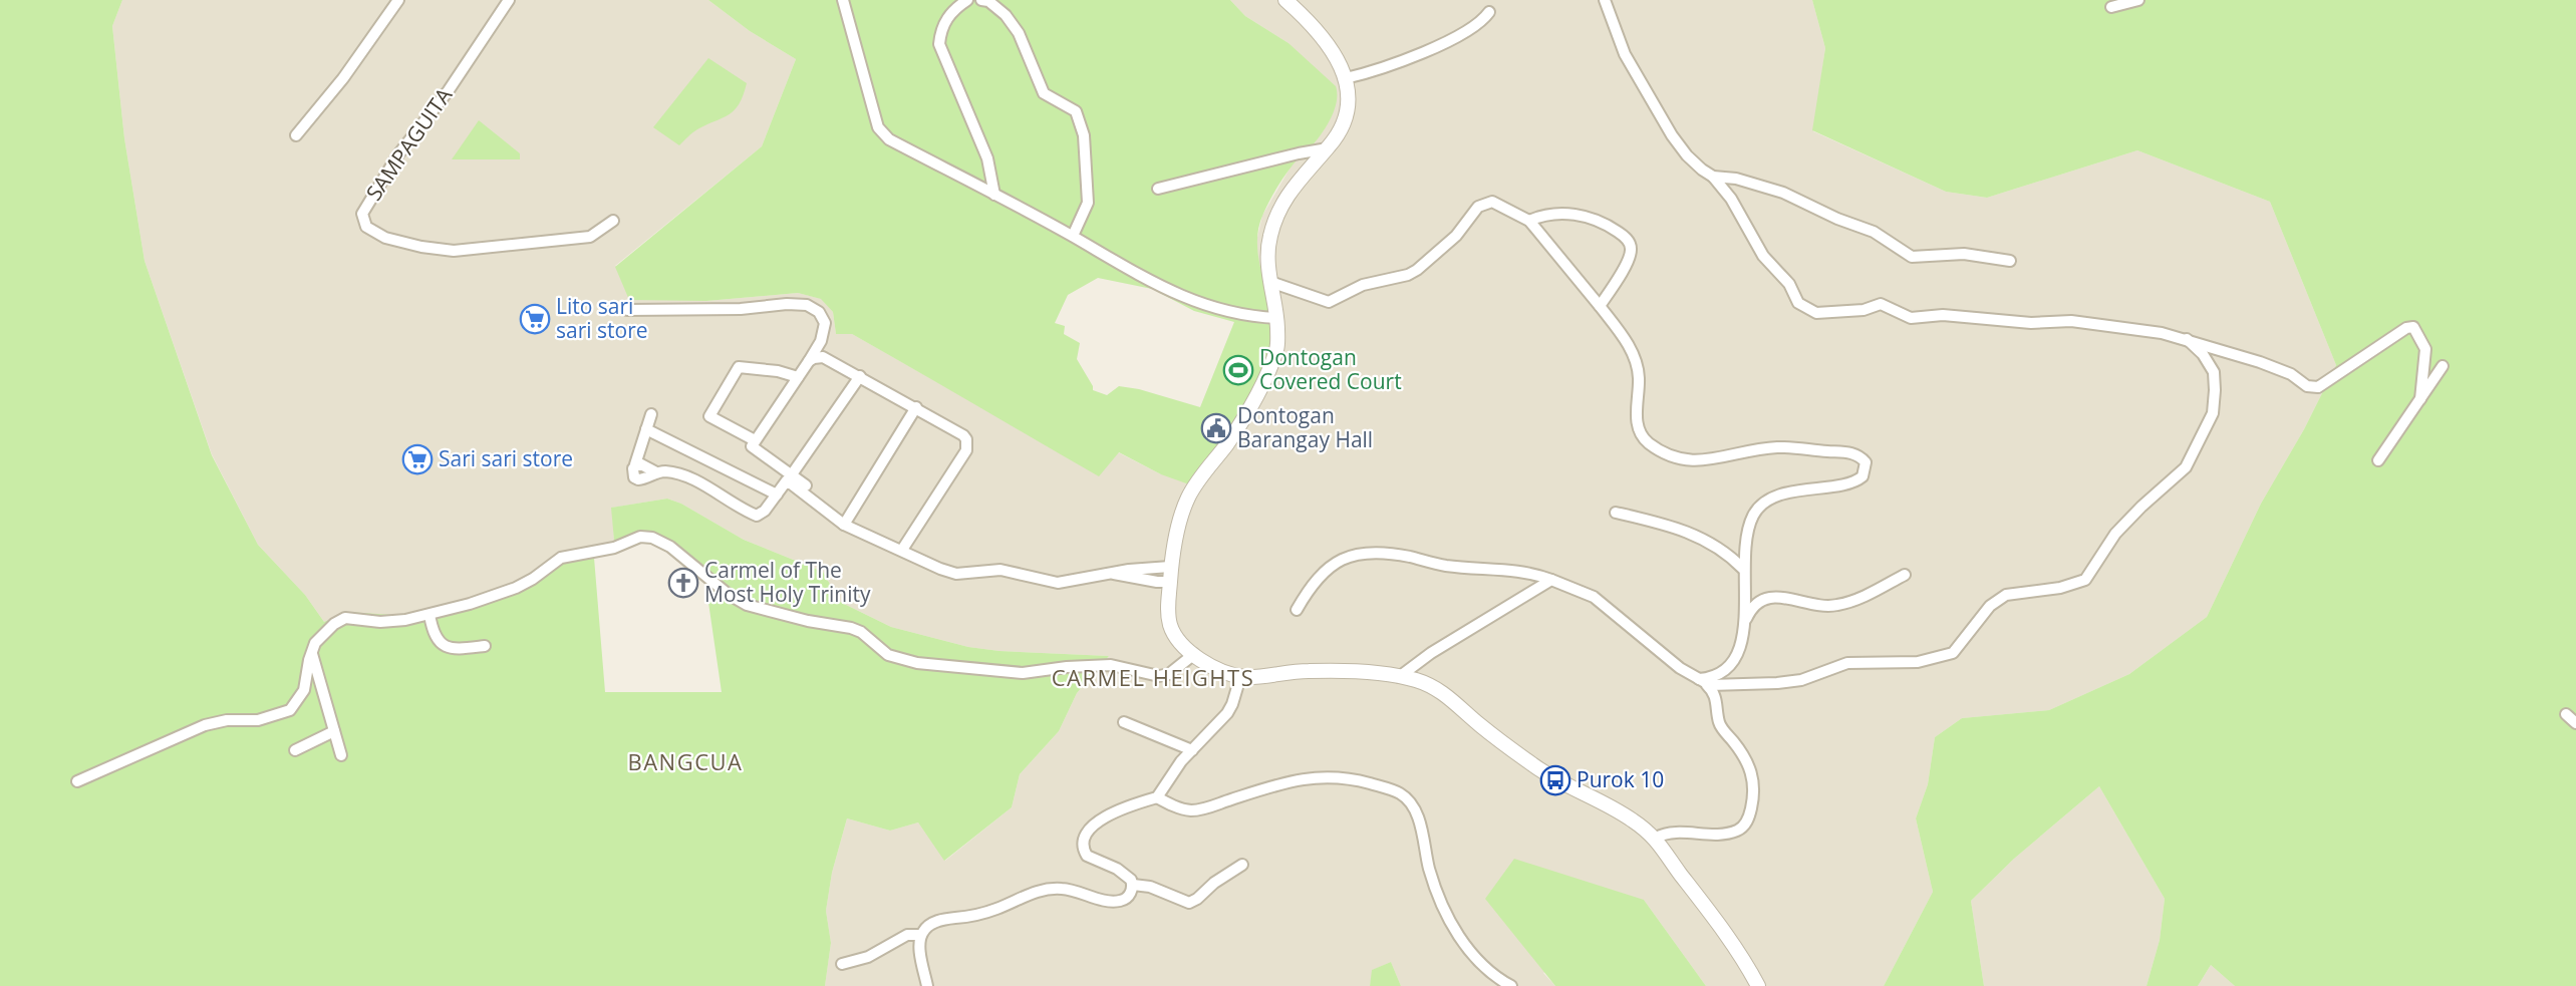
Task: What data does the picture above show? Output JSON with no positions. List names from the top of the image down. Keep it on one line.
{"streets":{"street":["SAMPAGUITA"]},"districts":["CARMEL HEIGHTS","BANGCUA"],"places":{"supermarket":["Lito sari sari store","Sari sari store"],"sports":["Dontogan Covered Court"],"public building":["Dontogan Barangay Hall"],"church":["Carmel of The Most Holy Trinity"],"bus stop":["Purok 10"]}}
